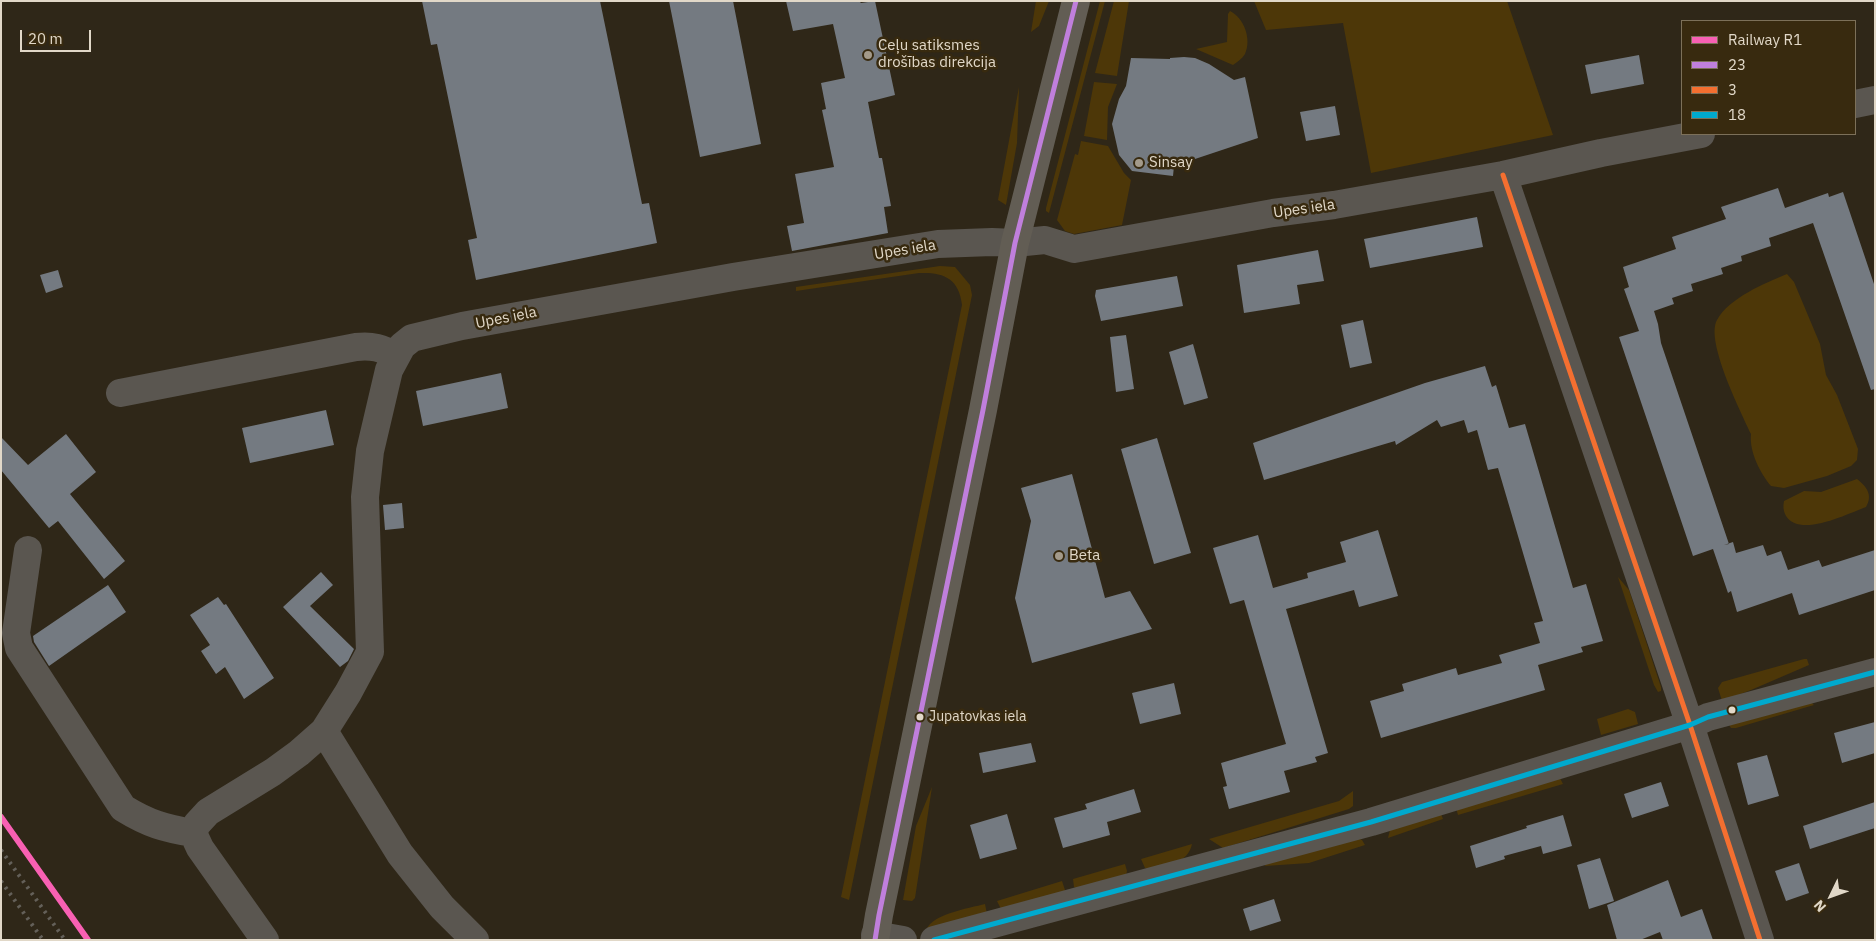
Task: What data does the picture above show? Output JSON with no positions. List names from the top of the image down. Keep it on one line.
{"streets":{"street":["Upes iela"]},"places":["Ceļu satiksmes drošības direkcija","Sinsay","Beta","Jupatovkas iela"],"lines":["transit line 23","transit line 3","transit line 18","rail line R1"],"legend":["Railway R1","23","3","18"],"scale_bar":"20 m","north":"bottom left"}
